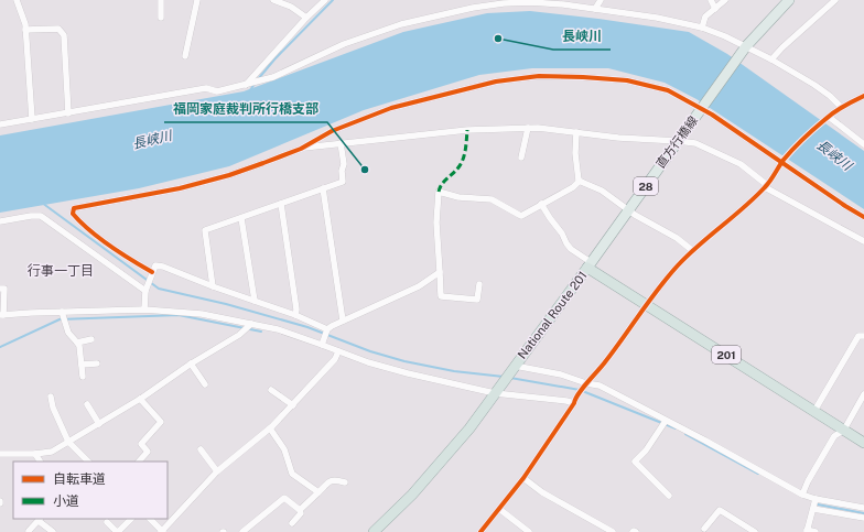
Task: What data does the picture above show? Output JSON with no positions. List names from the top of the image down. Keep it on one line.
{"streets":{"highway":["National Route 201","201"],"main road":["直方行橋線","28"]},"crossings":[["直方行橋線","National Route 201"]],"districts":["行事一丁目"],"water":["長峡川"],"places":["長峡川","福岡家庭裁判所行橋支部"],"legend":["自転車道","小道"]}
